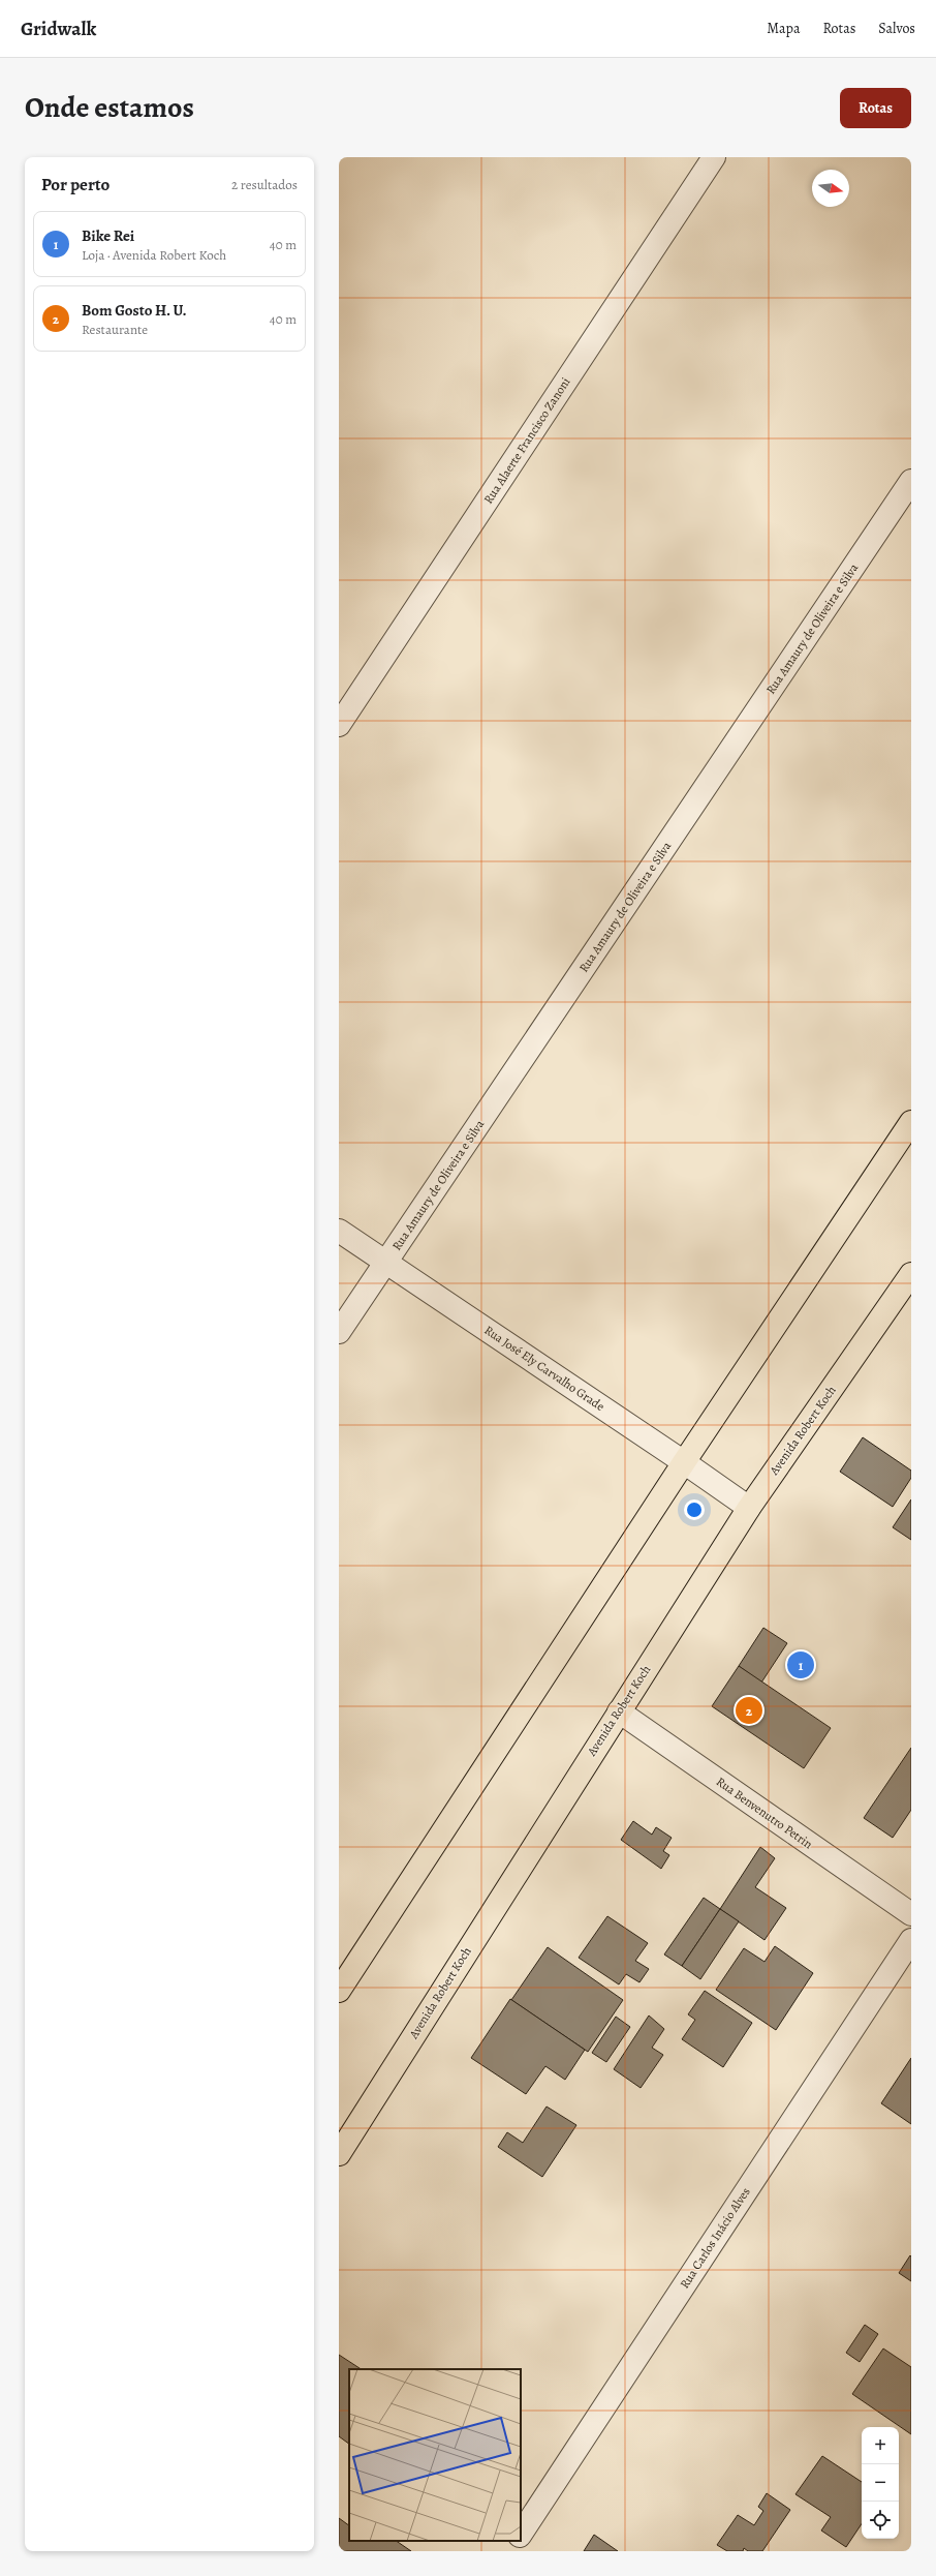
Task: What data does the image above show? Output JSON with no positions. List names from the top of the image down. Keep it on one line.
{"streets":{"main road":["Avenida Robert Koch"],"street":["Rua Alaerte Francisco Zanoni","Rua Amaury de Oliveira e Silva","Rua José Ely Carvalho Grade","Rua Benvenutro Petrin","Rua Carlos Inácio Alves"]},"crossings":[["Rua Amaury de Oliveira e Silva","Rua José Ely Carvalho Grade"],["Rua José Ely Carvalho Grade","Avenida Robert Koch"],["Avenida Robert Koch","Rua Benvenutro Petrin"]],"north":"right","page":{"header":"Gridwalk","nav":["Mapa","Rotas","Salvos"],"title":"Onde estamos","buttons":"Rotas","heading":["Por perto","2 resultados"],"list":[{"mark":"1","name":"Bike Rei","note":"Loja · Avenida Robert Koch","value":"40 m"},{"mark":"2","name":"Bom Gosto H. U.","note":"Restaurante","value":"40 m"}],"pins":["1","2"],"map_buttons":["+","−"]}}
